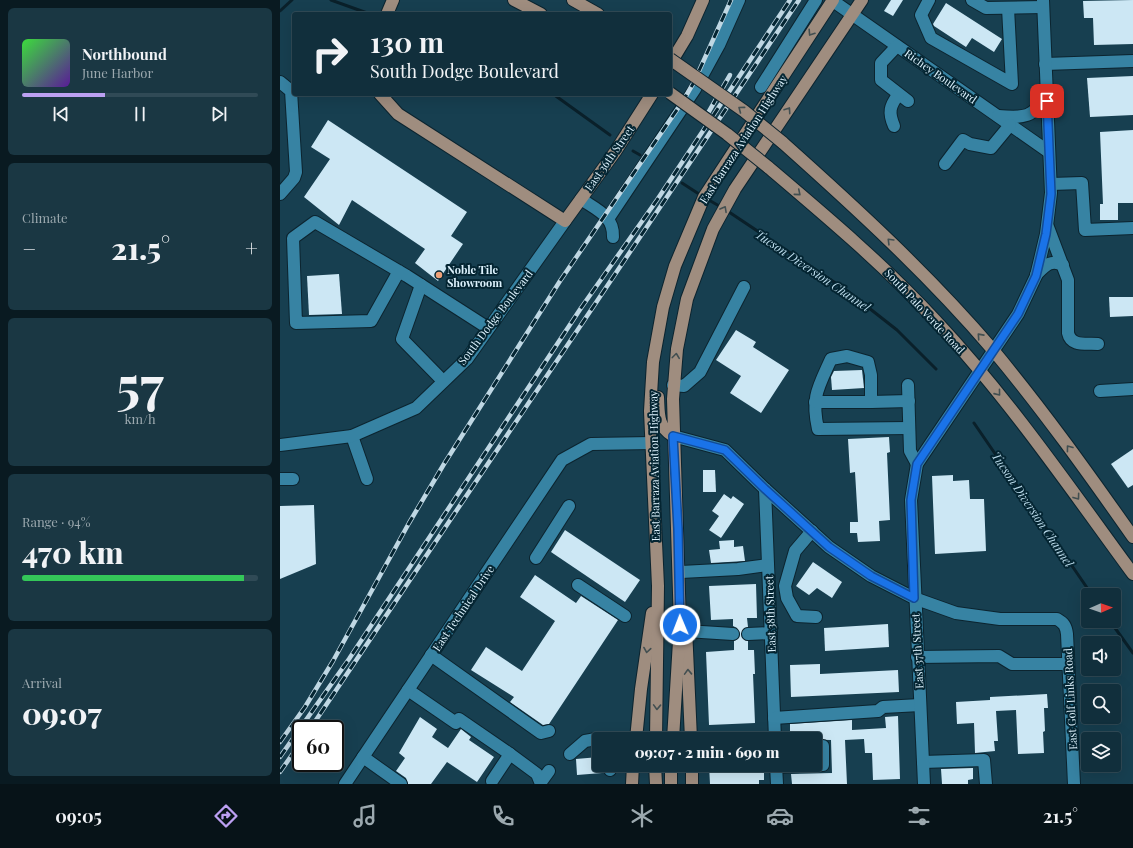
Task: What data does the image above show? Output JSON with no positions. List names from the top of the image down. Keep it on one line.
{"streets":{"main road":["East Barraza Aviation Highway","East 36th Street","South Palo Verde Road"],"street":["Richey Boulevard","South Dodge Boulevard","East Technical Drive","East 38th Street","East 37th Street","East Golf Links Road"]},"crossings":[["Richey Boulevard","East Barraza Aviation Highway"],["East Barraza Aviation Highway","East Technical Drive"],["East 36th Street","South Dodge Boulevard"],["South Palo Verde Road","East 37th Street"],["East 37th Street","East Golf Links Road"]],"water":["Tucson Diversion Channel"],"places":["Noble Tile Showroom"],"north":"right","page":{"turn":["130 m","South Dodge Boulevard"],"song":["Northbound","June Harbor"],"tile":["Climate",["57","km/h"],["Range · 94%","470 km"],["Arrival","09:07"]],"heat":["−","21.5°","+"],"limit":"60","trip":"09:07 · 2 min · 690 m","tabs":["09:05","21.5°"]}}
